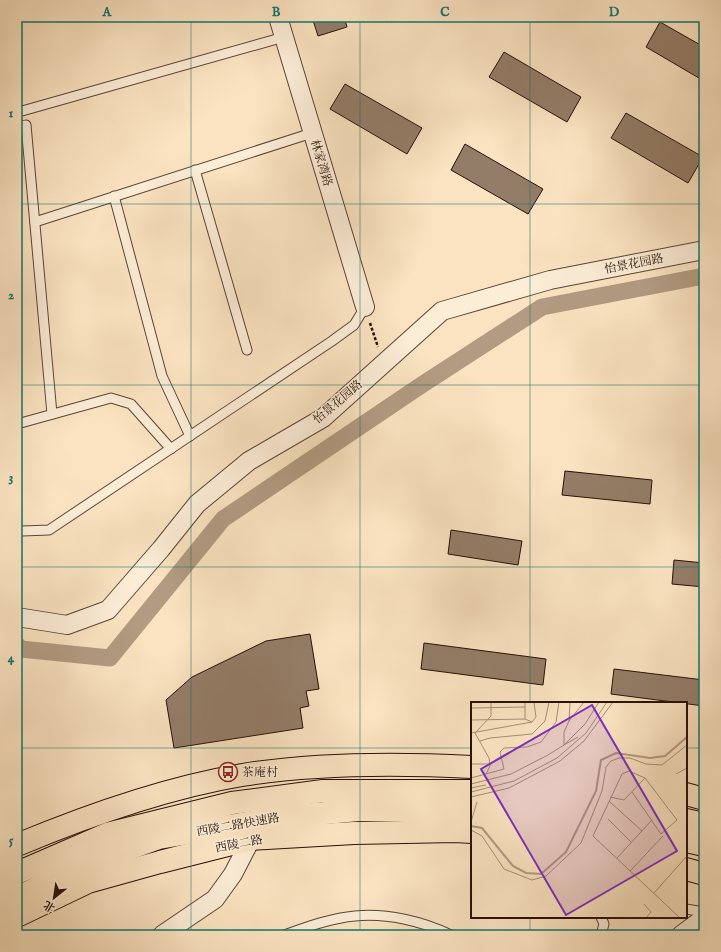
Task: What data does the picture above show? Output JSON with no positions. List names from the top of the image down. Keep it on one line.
{"streets":{"main road":["西陵二路快速路","西陵二路"],"street":["林家湾路","怡景花园路"]},"places":{"bus stop":["茶庵村"]},"north":"bottom left","grid":{"columns":["A","B","C","D"],"rows":["1","2","3","4","5"]}}
